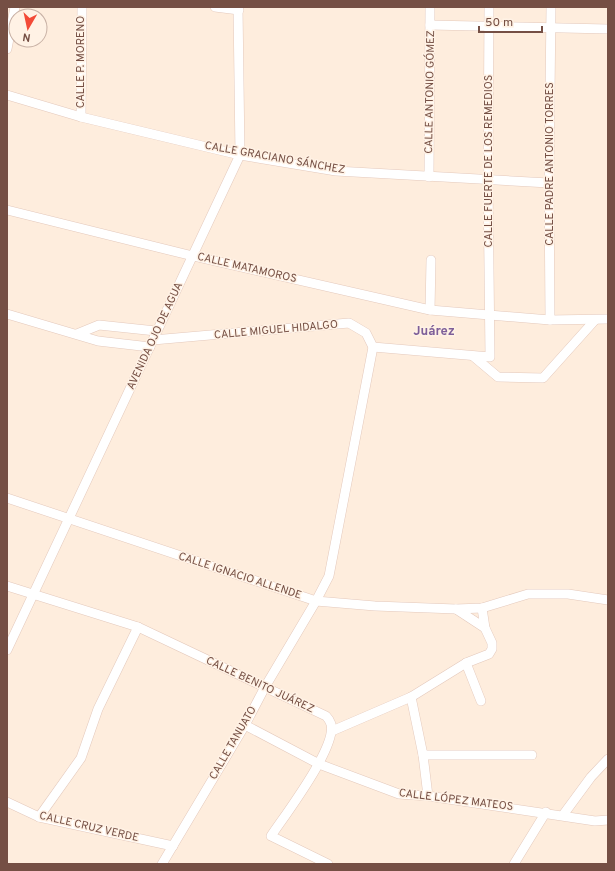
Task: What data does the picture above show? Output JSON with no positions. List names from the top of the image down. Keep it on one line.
{"streets":{"street":["CALLE P. MORENO","CALLE ANTONIO GÓMEZ","CALLE GRACIANO SÁNCHEZ","CALLE FUERTE DE LOS REMEDIOS","CALLE PADRE ANTONIO TORRES","CALLE MATAMOROS","CALLE MIGUEL HIDALGO","AVENIDA OJO DE AGUA","CALLE IGNACIO ALLENDE","CALLE BENITO JUÁREZ","CALLE TANUATO","CALLE LÓPEZ MATEOS","CALLE CRUZ VERDE"]},"crossings":[["CALLE P. MORENO","CALLE GRACIANO SÁNCHEZ"],["CALLE ANTONIO GÓMEZ","CALLE GRACIANO SÁNCHEZ"],["CALLE GRACIANO SÁNCHEZ","CALLE FUERTE DE LOS REMEDIOS"],["CALLE GRACIANO SÁNCHEZ","CALLE PADRE ANTONIO TORRES"],["CALLE GRACIANO SÁNCHEZ","AVENIDA OJO DE AGUA"],["CALLE FUERTE DE LOS REMEDIOS","CALLE MATAMOROS"],["CALLE MATAMOROS","AVENIDA OJO DE AGUA"],["CALLE MIGUEL HIDALGO","AVENIDA OJO DE AGUA"],["CALLE MIGUEL HIDALGO","CALLE TANUATO"],["AVENIDA OJO DE AGUA","CALLE IGNACIO ALLENDE"],["AVENIDA OJO DE AGUA","CALLE BENITO JUÁREZ"],["CALLE IGNACIO ALLENDE","CALLE TANUATO"],["CALLE BENITO JUÁREZ","CALLE TANUATO"],["CALLE TANUATO","CALLE LÓPEZ MATEOS"],["CALLE TANUATO","CALLE CRUZ VERDE"]],"districts":["Juárez"],"scale_bar":"50 m","north":"bottom"}
